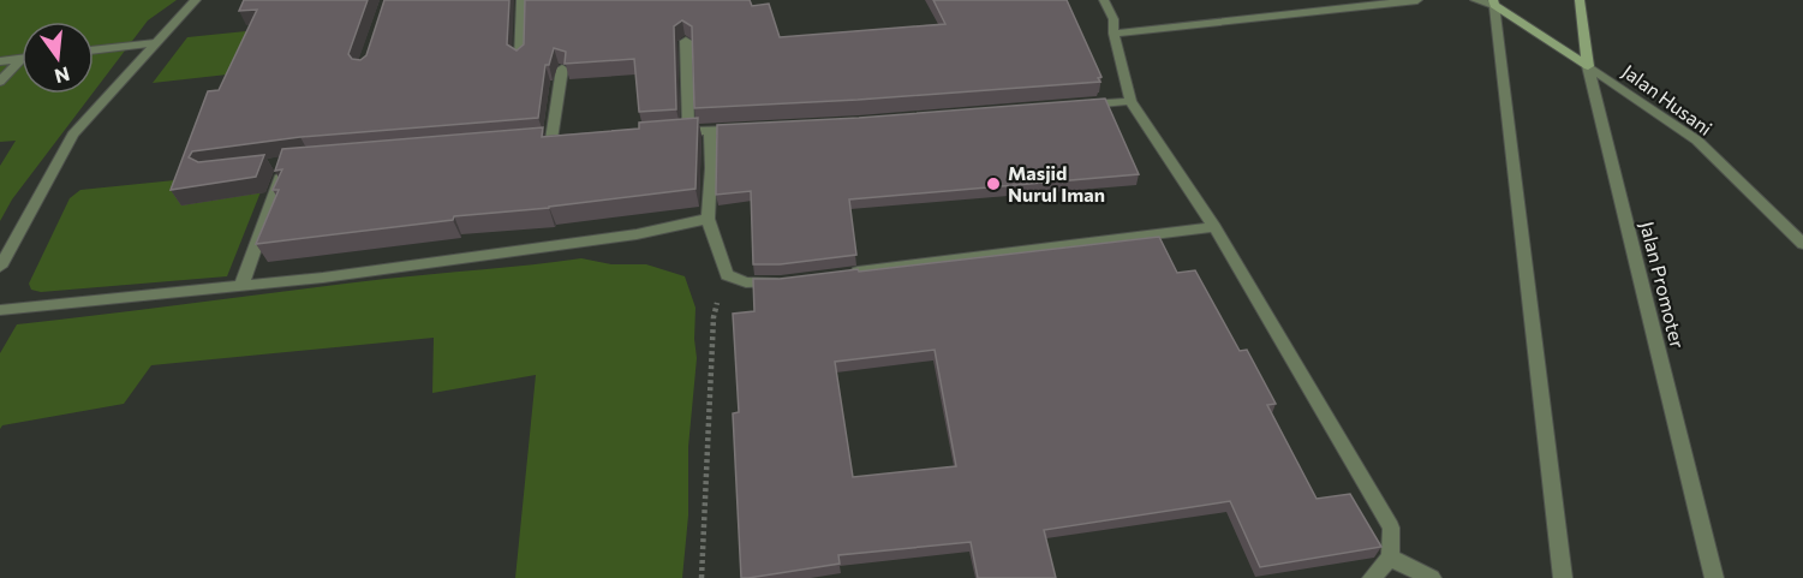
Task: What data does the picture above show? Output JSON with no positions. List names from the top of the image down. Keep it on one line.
{"streets":{"street":["Jalan Husani","Jalan Promoter"]},"crossings":[["Jalan Husani","Jalan Promoter"]],"places":["Masjid Nurul Iman"],"north":"bottom"}
